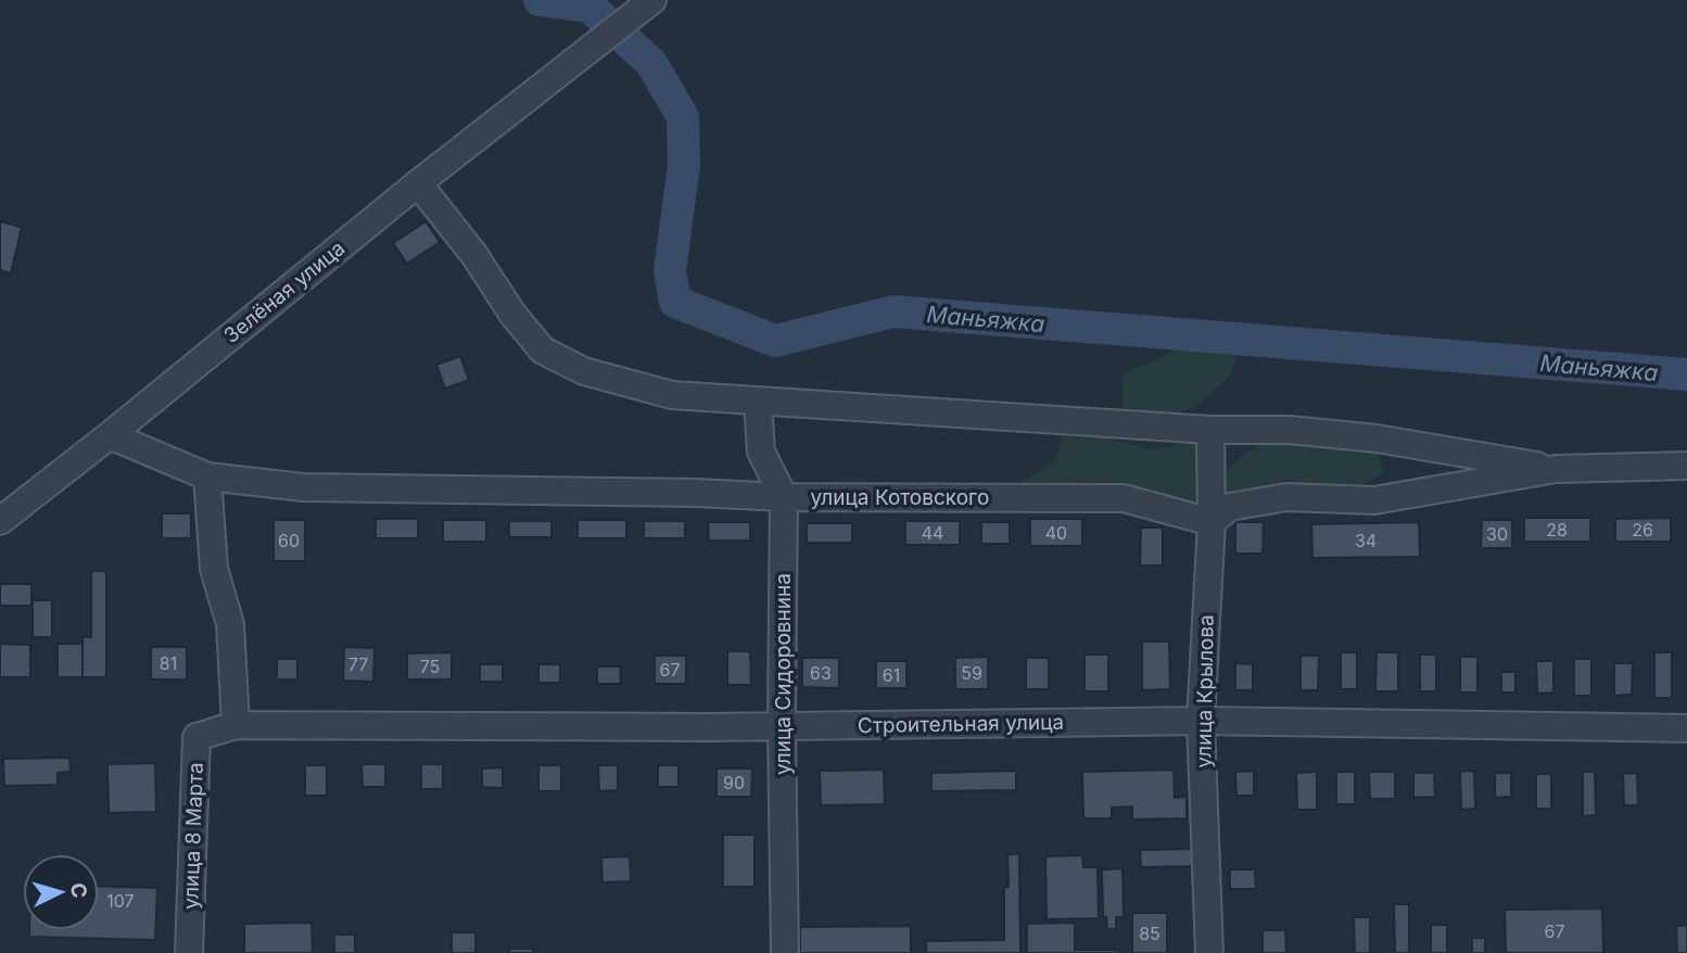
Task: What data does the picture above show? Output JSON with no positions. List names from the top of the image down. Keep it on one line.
{"streets":{"street":["Зелёная улица","улица Котовского","улица Сидоровнина","улица Крылова","Строительная улица","улица 8 Марта"]},"crossings":[["Зелёная улица","улица Котовского"],["улица Котовского","улица Сидоровнина"],["улица Котовского","улица Крылова"],["улица Сидоровнина","Строительная улица"],["улица Крылова","Строительная улица"],["Строительная улица","улица 8 Марта"]],"water":["Маньяжка"],"house_numbers":["28","26","44","40","30","60","34","81","77","75","67","63","59","61","90","107","67","85"],"north":"right"}
